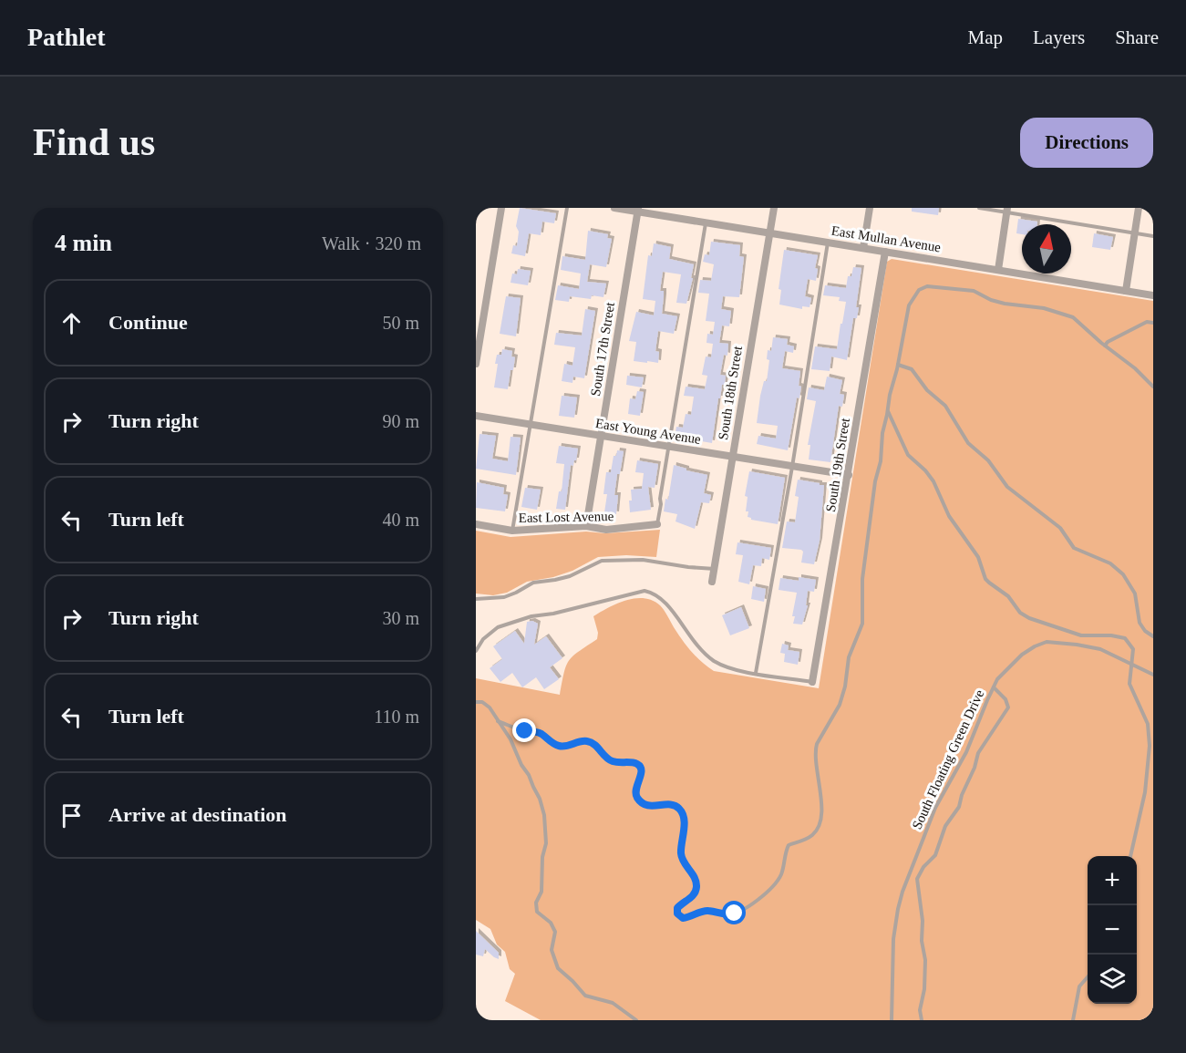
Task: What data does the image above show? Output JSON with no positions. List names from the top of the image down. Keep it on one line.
{"streets":{"street":["East Mullan Avenue","South 17th Street","South 18th Street","East Young Avenue","South 19th Street","East Lost Avenue"],"lane":["South Floating Green Drive"]},"crossings":[["East Mullan Avenue","South 17th Street"],["East Mullan Avenue","South 18th Street"],["East Mullan Avenue","South 19th Street"],["South 17th Street","East Young Avenue"],["South 17th Street","East Lost Avenue"],["South 18th Street","East Young Avenue"],["East Young Avenue","South 19th Street"]],"north":"top","page":{"header":"Pathlet","nav":["Map","Layers","Share"],"buttons":"Directions","title":"Find us","heading":["4 min","Walk · 320 m"],"list":[["Continue","50 m"],["Turn right","90 m"],["Turn left","40 m"],["Turn right","30 m"],["Turn left","110 m"],"Arrive at destination"],"map_buttons":["+","−"]}}
